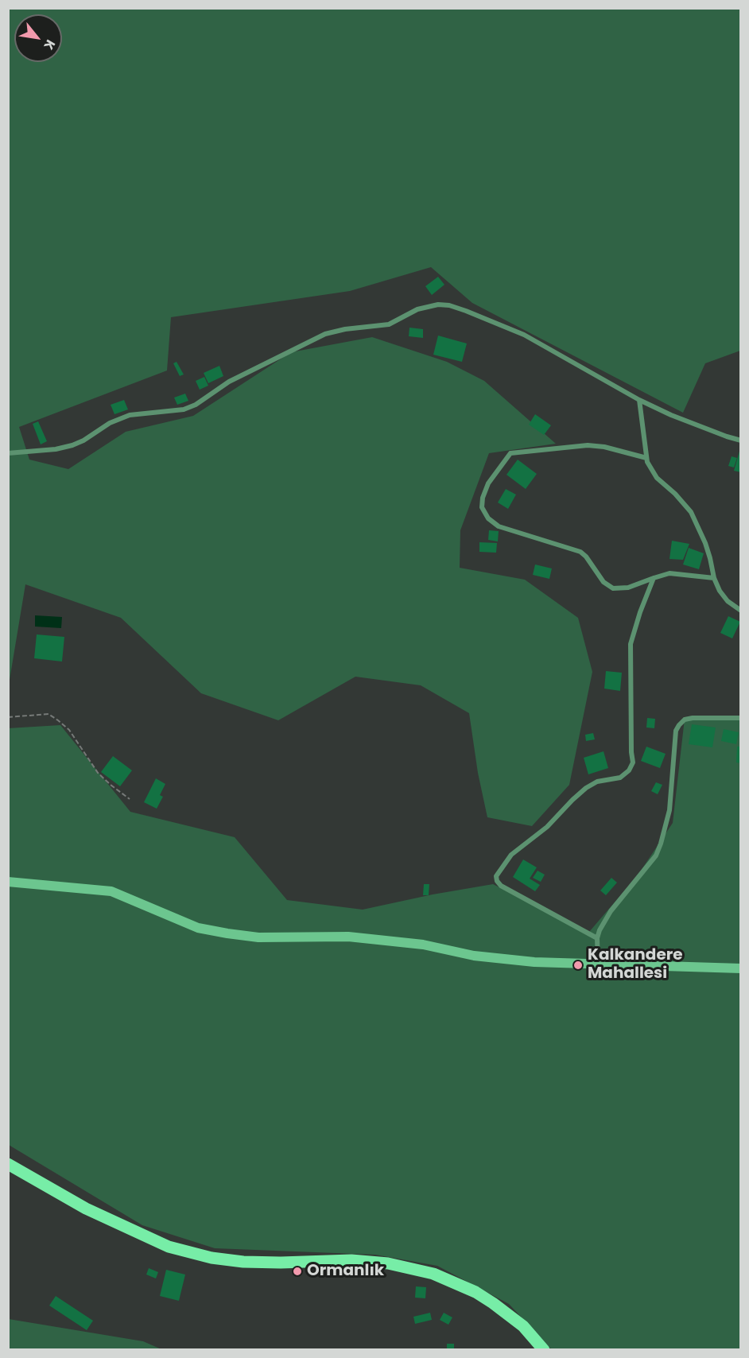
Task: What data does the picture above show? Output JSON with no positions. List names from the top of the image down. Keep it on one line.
{"places":["Kalkandere Mahallesi","Ormanlık"],"north":"bottom right"}
